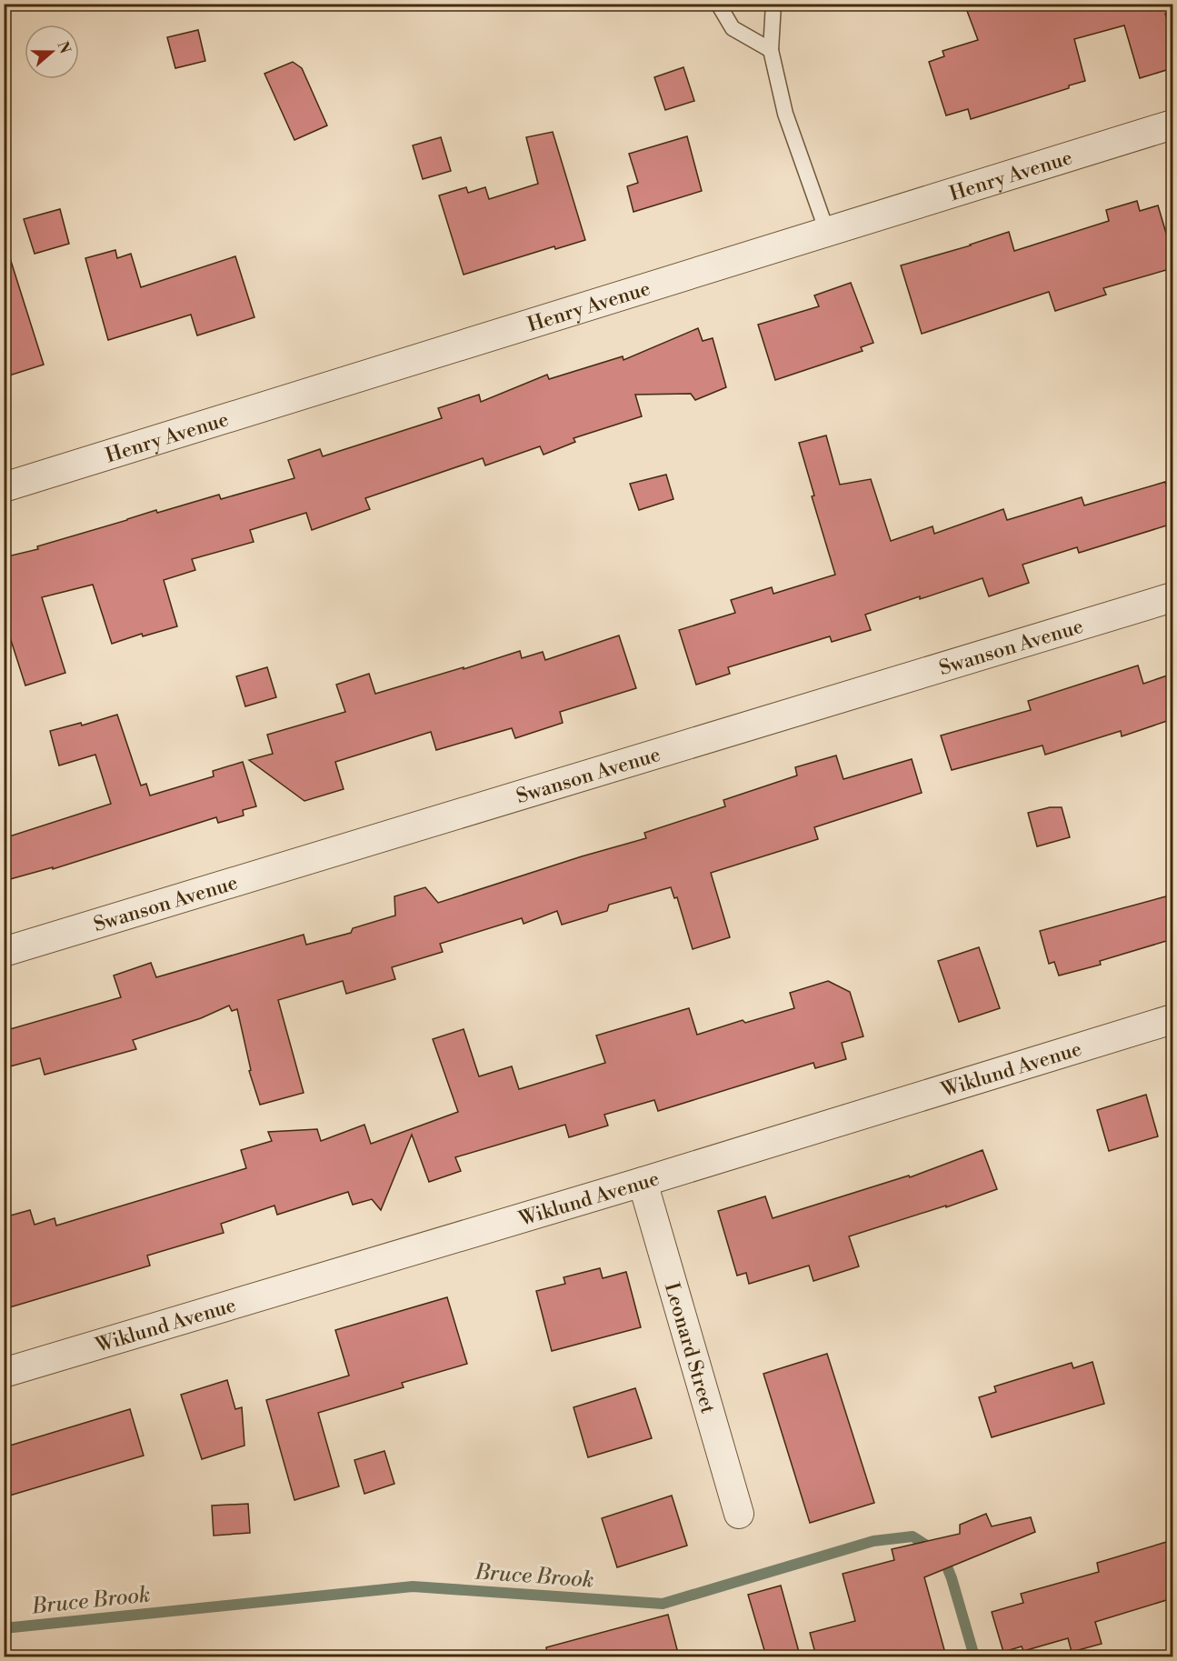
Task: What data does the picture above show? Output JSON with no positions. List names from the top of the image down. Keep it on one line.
{"streets":{"street":["Henry Avenue","Swanson Avenue","Wiklund Avenue","Leonard Street"]},"crossings":[["Wiklund Avenue","Leonard Street"]],"water":["Bruce Brook"],"north":"right"}
